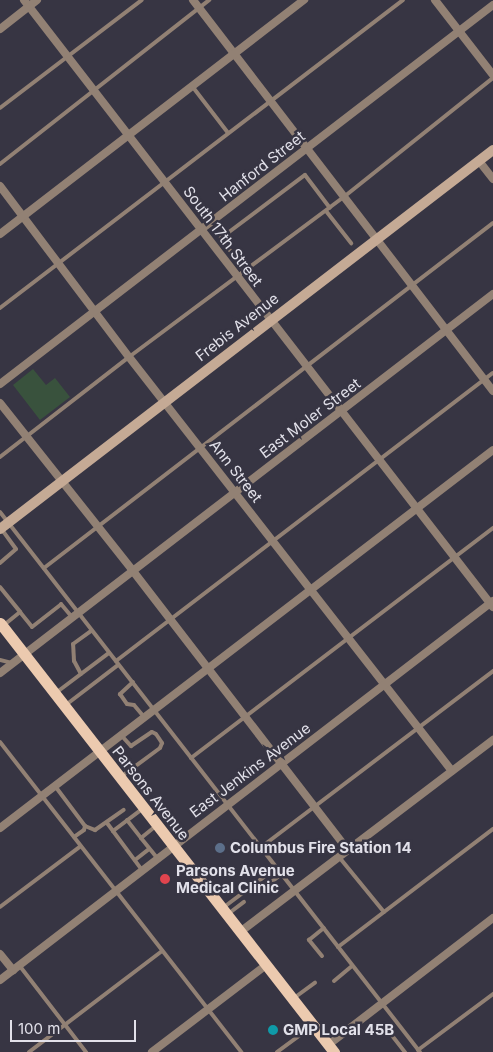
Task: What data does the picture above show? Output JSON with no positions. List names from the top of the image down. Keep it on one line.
{"streets":{"main road":["Frebis Avenue","Parsons Avenue"],"street":["Hanford Street","South 17th Street","East Moler Street","Ann Street","East Jenkins Avenue"]},"crossings":[["Hanford Street","South 17th Street"],["Hanford Street","Ann Street"],["South 17th Street","Frebis Avenue"],["South 17th Street","East Moler Street"],["South 17th Street","East Jenkins Avenue"],["Frebis Avenue","Ann Street"],["East Moler Street","Ann Street"],["East Moler Street","Parsons Avenue"],["Ann Street","East Jenkins Avenue"],["East Jenkins Avenue","Parsons Avenue"]],"places":["Columbus Fire Station 14","Parsons Avenue Medical Clinic","GMP Local 45B"],"scale_bar":"100 m"}
